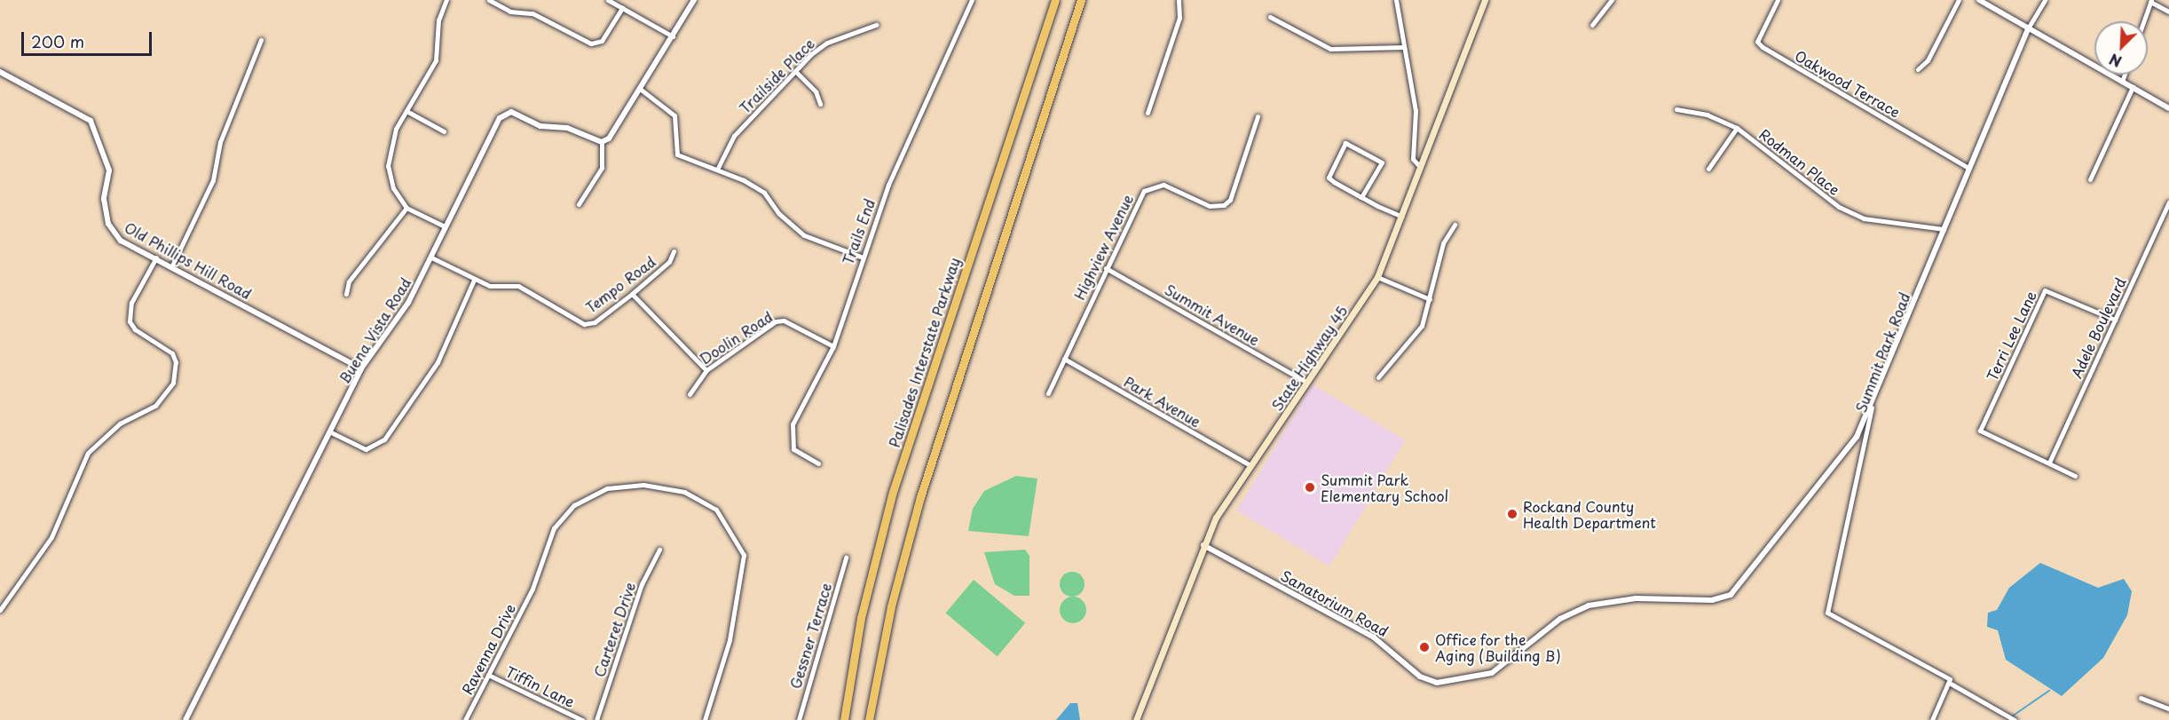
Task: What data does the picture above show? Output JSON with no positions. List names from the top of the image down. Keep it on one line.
{"streets":{"highway":["Palisades Interstate Parkway"],"main road":["State Highway 45"],"street":["Trailside Place","Oakwood Terrace","Rodman Place","Trails End","Highview Avenue","Old Phillips Hill Road","Tempo Road","Summit Avenue","Adele Boulevard","Buena Vista Road","Terri Lee Lane","Doolin Road","Summit Park Road","Park Avenue","Sanatorium Road","Carteret Drive","Gessner Terrace","Ravenna Drive","Tiffin Lane"]},"crossings":[["Oakwood Terrace","Summit Park Road"],["Rodman Place","Summit Park Road"],["Trails End","Doolin Road"],["Highview Avenue","Summit Avenue"],["Highview Avenue","Park Avenue"],["Old Phillips Hill Road","Buena Vista Road"],["Tempo Road","Buena Vista Road"],["Summit Avenue","State Highway 45"],["Adele Boulevard","Terri Lee Lane"],["Summit Park Road","Sanatorium Road"],["State Highway 45","Park Avenue"],["State Highway 45","Sanatorium Road"],["Ravenna Drive","Tiffin Lane"]],"places":["Summit Park Elementary School","Rockand County Health Department","Office for the Aging (Building B)"],"scale_bar":"200 m","north":"bottom left"}
